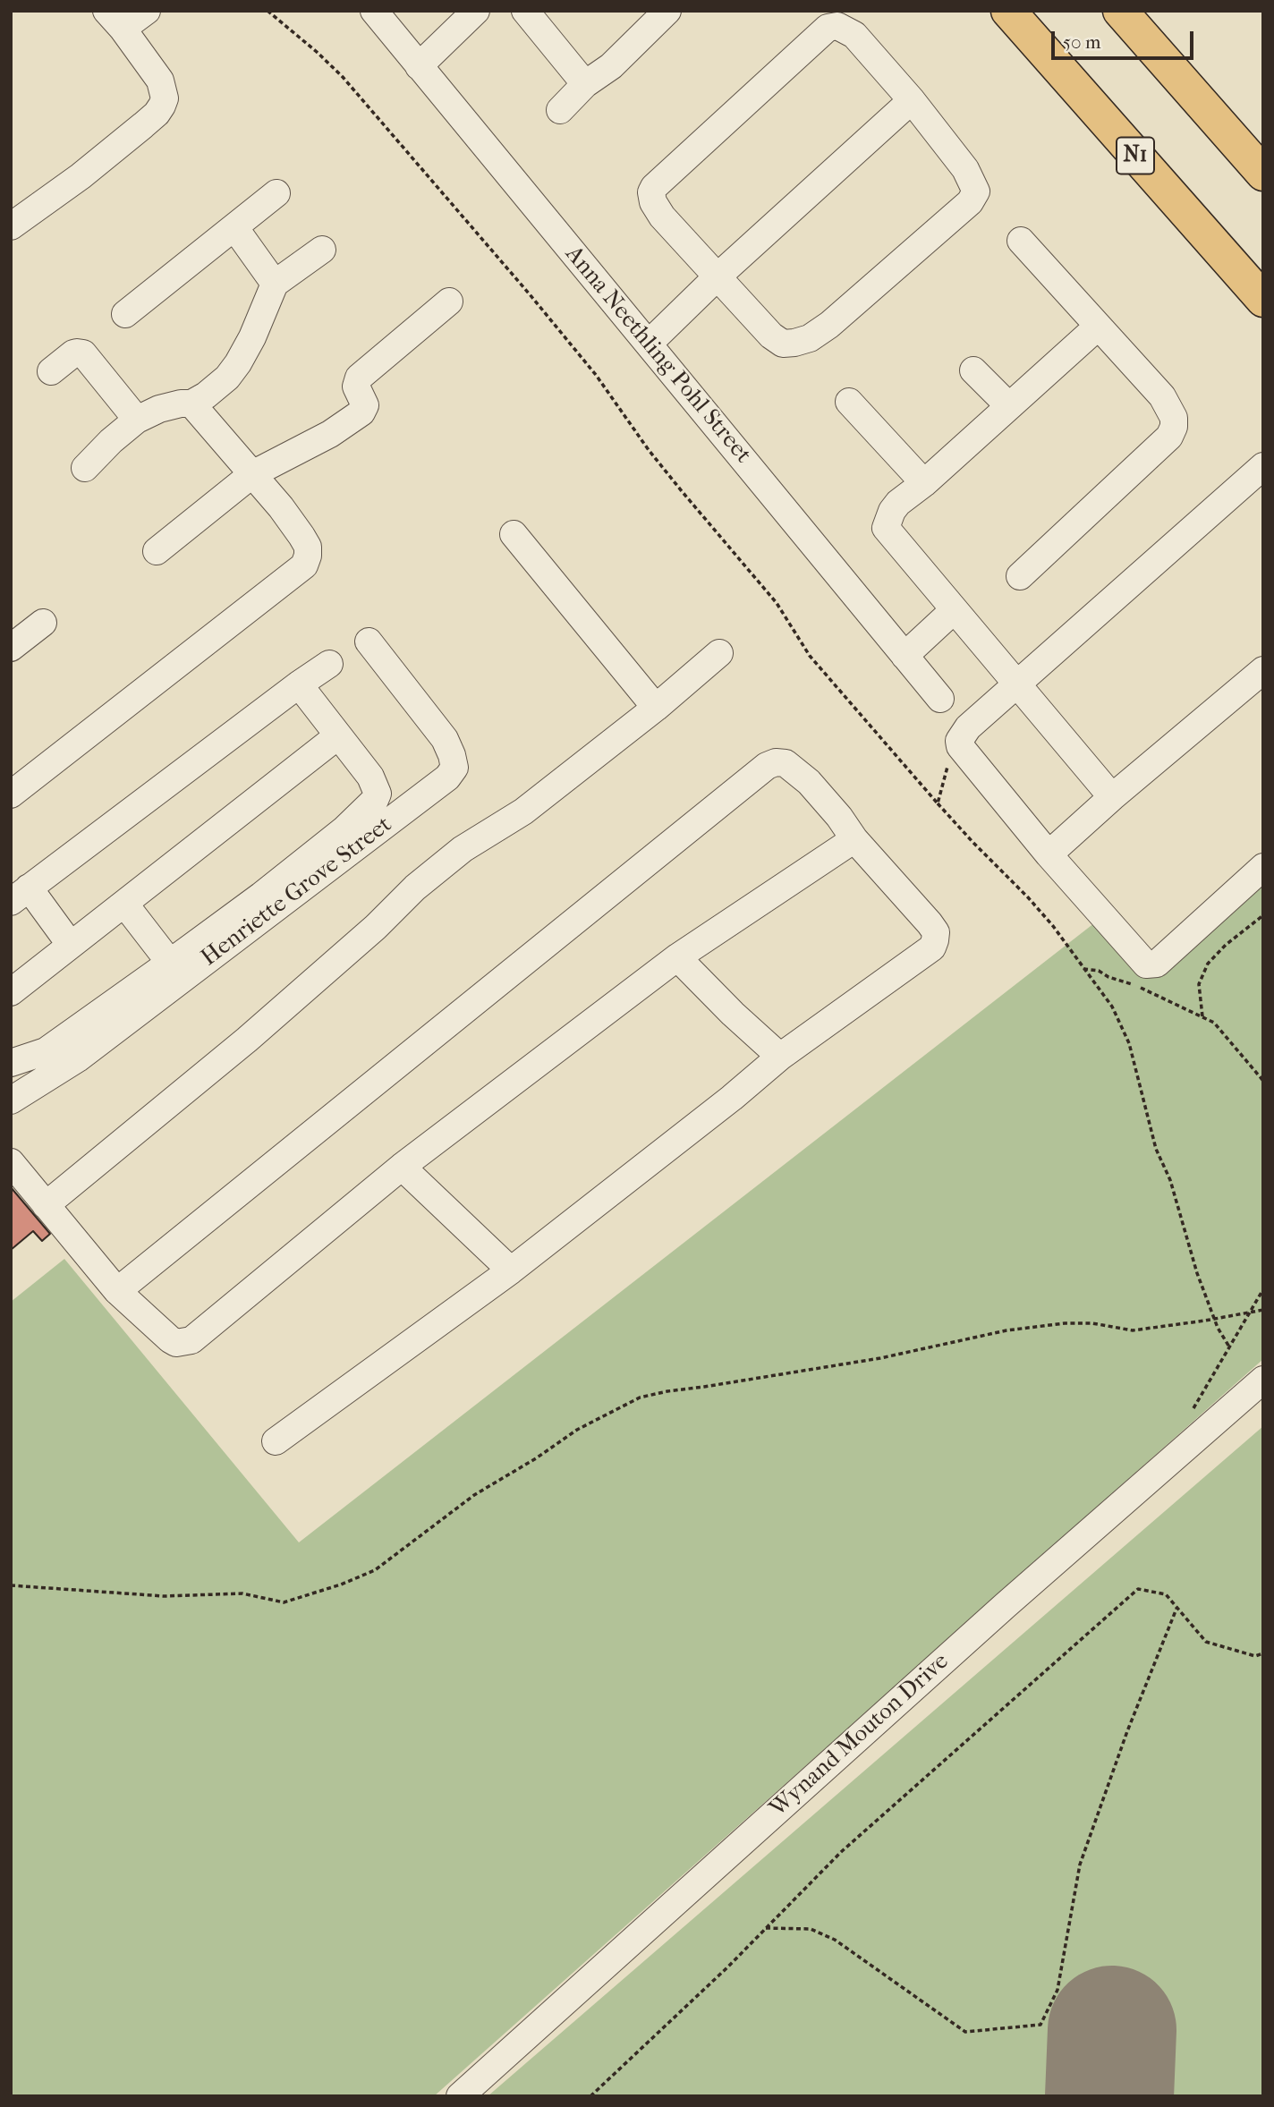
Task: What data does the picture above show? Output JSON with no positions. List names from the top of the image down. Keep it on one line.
{"streets":{"highway":["N1"],"street":["Anna Neethling Pohl Street","Henriette Grove Street","Wynand Mouton Drive"]},"scale_bar":"50 m"}
